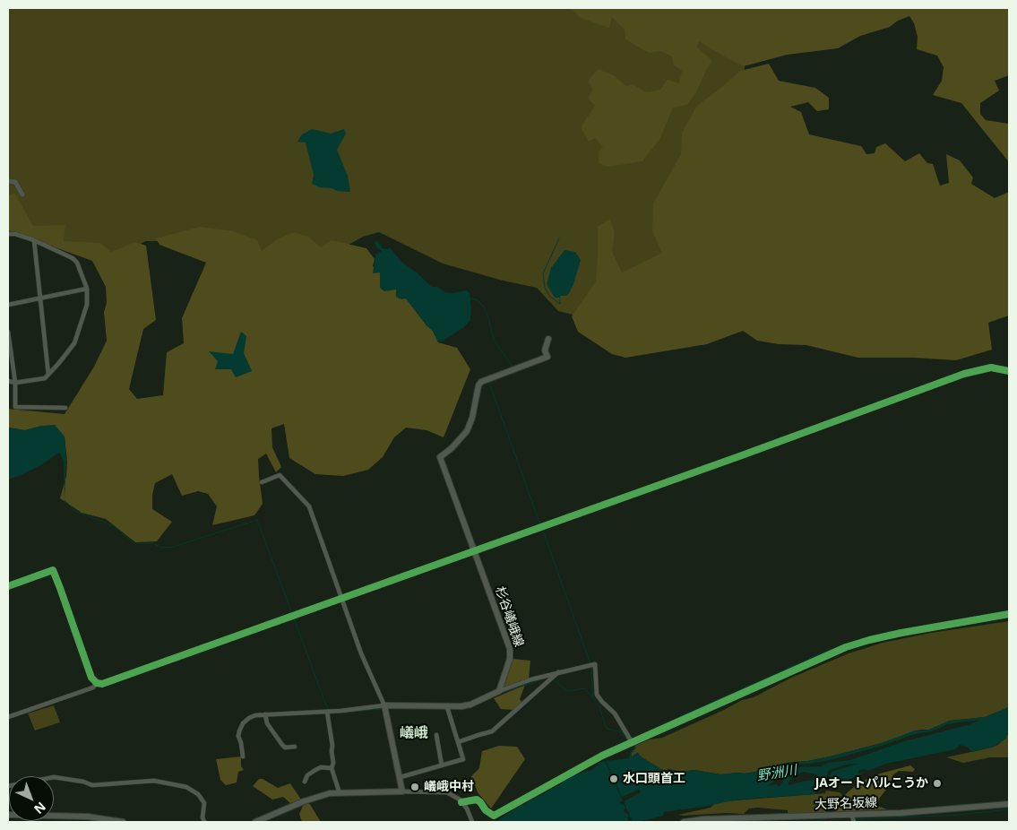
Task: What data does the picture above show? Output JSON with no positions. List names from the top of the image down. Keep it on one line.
{"streets":{"main road":["杉谷嶬峨線","大野名坂線"]},"districts":["嶬峨"],"water":["野洲川"],"places":["水口頭首工","JAオートパルこうか","嶬峨中村"],"north":"bottom right"}
